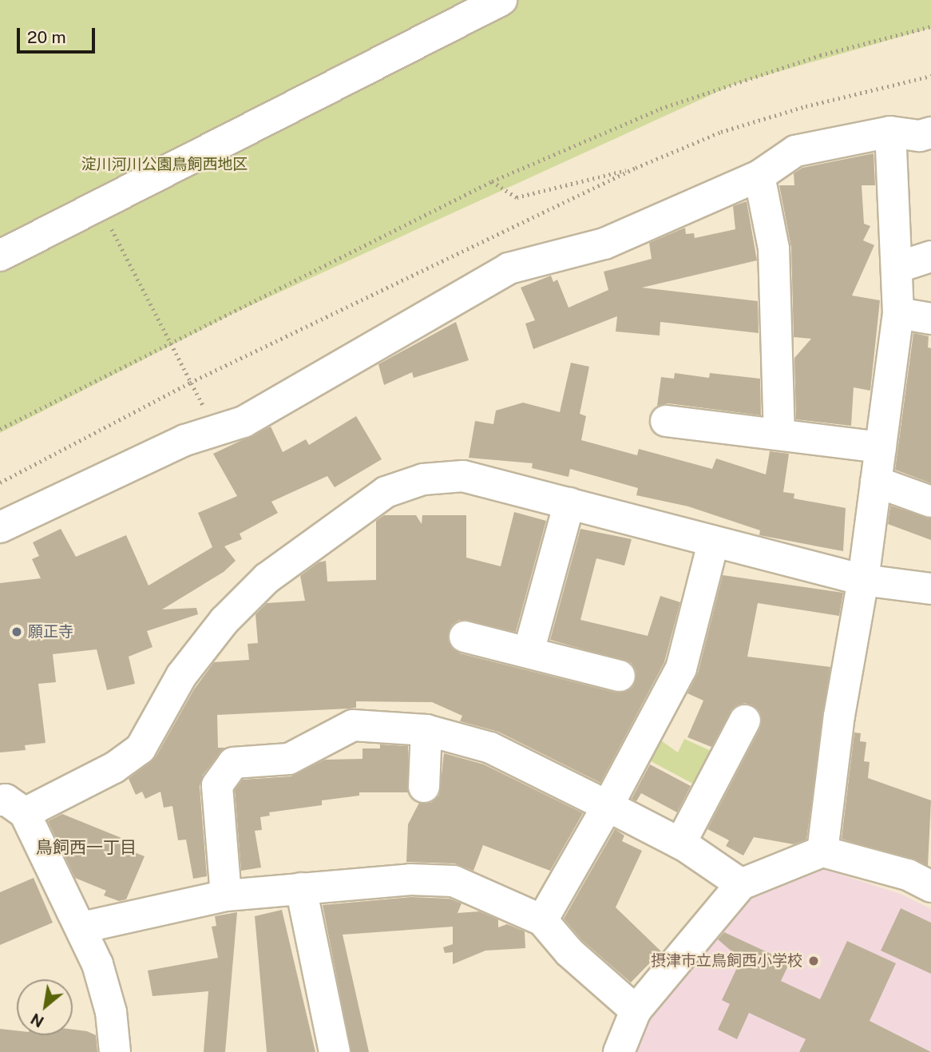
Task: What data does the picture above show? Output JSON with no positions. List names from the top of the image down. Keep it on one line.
{"districts":["鳥飼西一丁目"],"parks":["淀川河川公園鳥飼西地区"],"places":["願正寺","摂津市立鳥飼西小学校"],"scale_bar":"20 m","north":"bottom left"}
